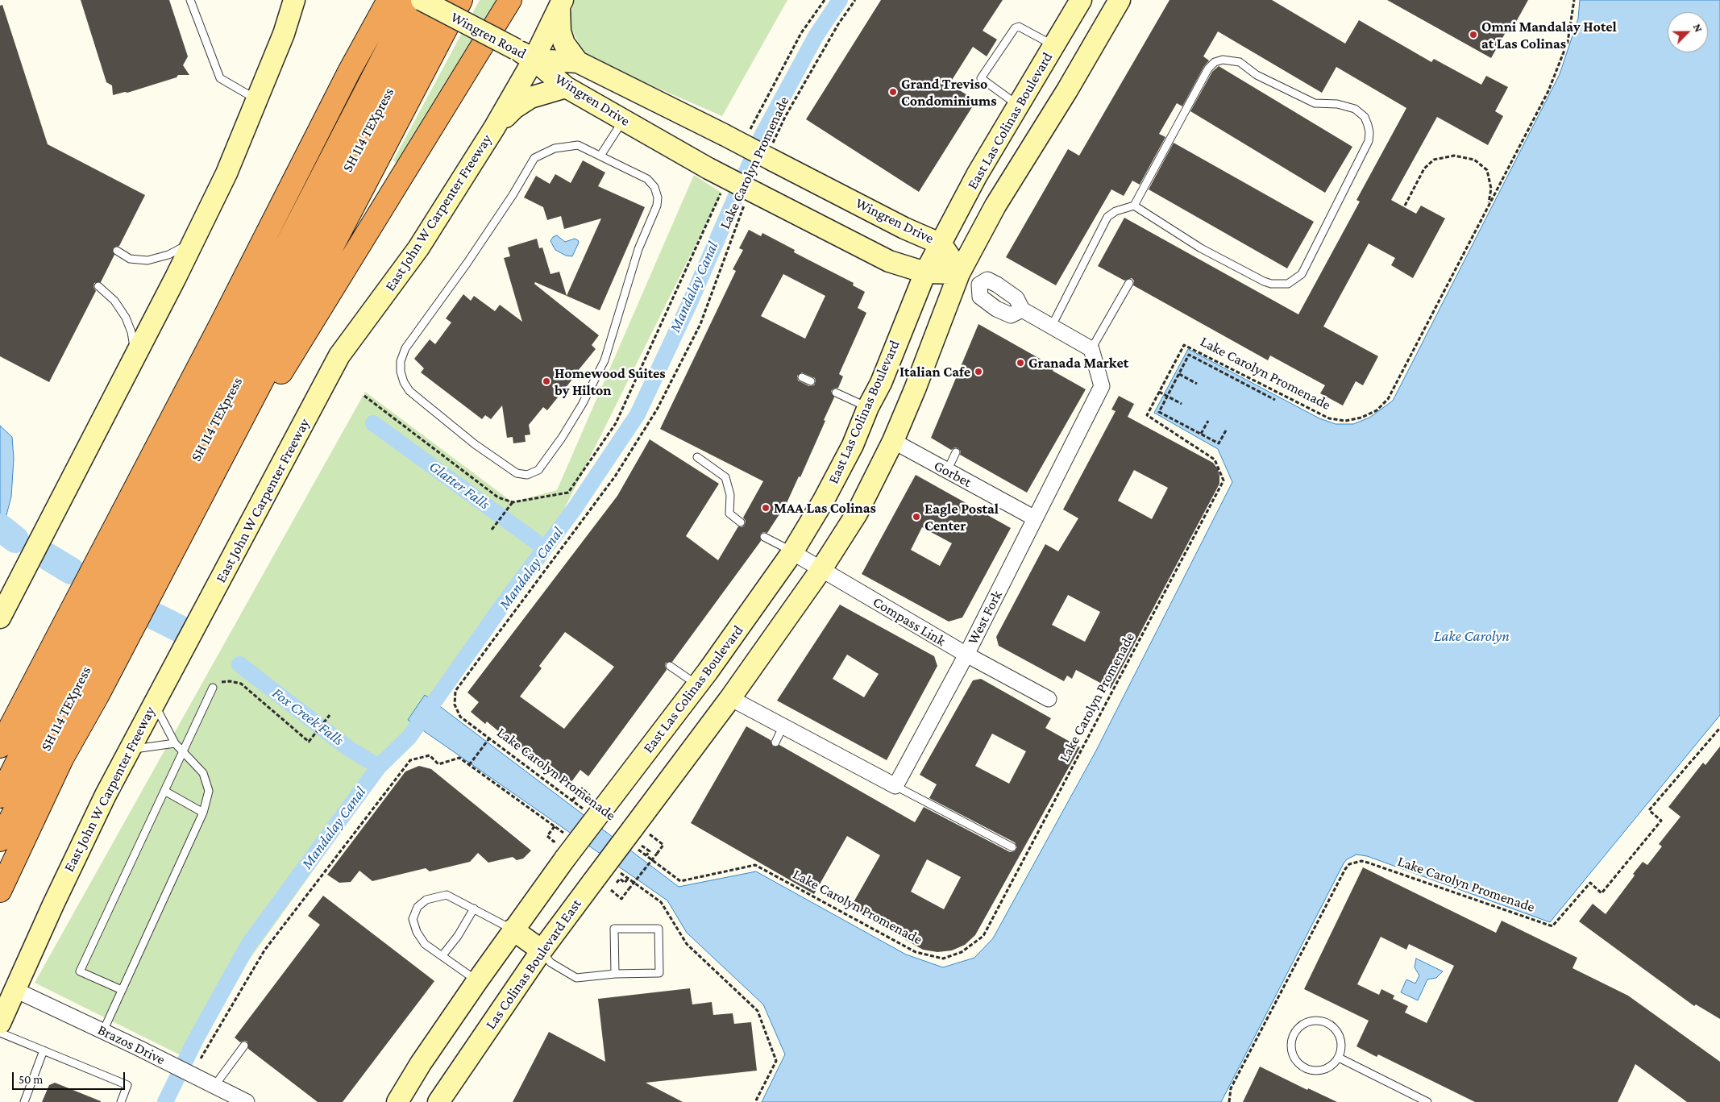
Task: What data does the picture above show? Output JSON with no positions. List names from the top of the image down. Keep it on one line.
{"streets":{"highway":["SH 114 TEXpress"],"main road":["Wingren Road","Wingren Drive","East Las Colinas Boulevard","East John W Carpenter Freeway","Las Colinas Boulevard East"],"street":["Gorbet","West Fork","Compass Link","Brazos Drive"],"path":["Lake Carolyn Promenade"]},"crossings":[["Wingren Road","Wingren Drive"],["Wingren Road","East John W Carpenter Freeway"],["Wingren Drive","East Las Colinas Boulevard"],["Wingren Drive","Lake Carolyn Promenade"],["Wingren Drive","East John W Carpenter Freeway"],["East Las Colinas Boulevard","Lake Carolyn Promenade"],["East Las Colinas Boulevard","Gorbet"],["East Las Colinas Boulevard","Compass Link"],["East Las Colinas Boulevard","Las Colinas Boulevard East"],["Lake Carolyn Promenade","Las Colinas Boulevard East"],["East John W Carpenter Freeway","Brazos Drive"],["Gorbet","West Fork"],["West Fork","Compass Link"]],"water":["Mandalay Canal","Glatter Falls","Lake Carolyn","Fox Creek Falls"],"places":["Omni Mandalay Hotel at Las Colinas","Grand Treviso Condominiums","Granada Market","Italian Cafe","Homewood Suites by Hilton","MAA Las Colinas","Eagle Postal Center"],"scale_bar":"50 m","north":"top right"}
